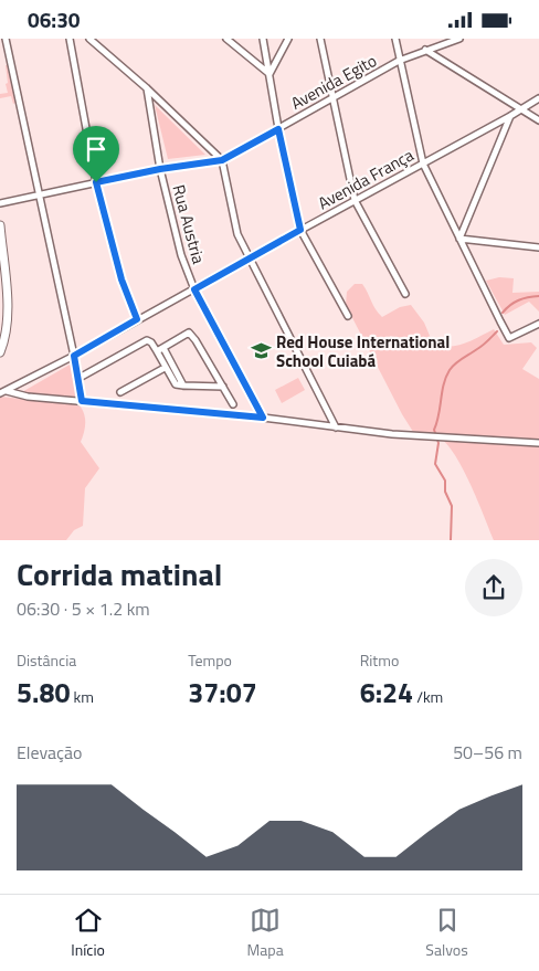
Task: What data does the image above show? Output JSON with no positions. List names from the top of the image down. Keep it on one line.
{"streets":{"street":["Avenida Egito","Avenida França","Rua Austria"]},"crossings":[["Avenida Egito","Rua Austria"],["Avenida França","Rua Austria"]],"places":{"school or university":["Red House International School Cuiabá"]},"page":{"status":"06:30","heading":["Corrida matinal","06:30 · 5 × 1.2 km"],"stats":[["Distância","5.80 km"],["Tempo","37:07"],["Ritmo","6:24 /km"]],"chart":["Elevação","50–56 m"],"tabs":["Início","Mapa","Salvos"]}}
